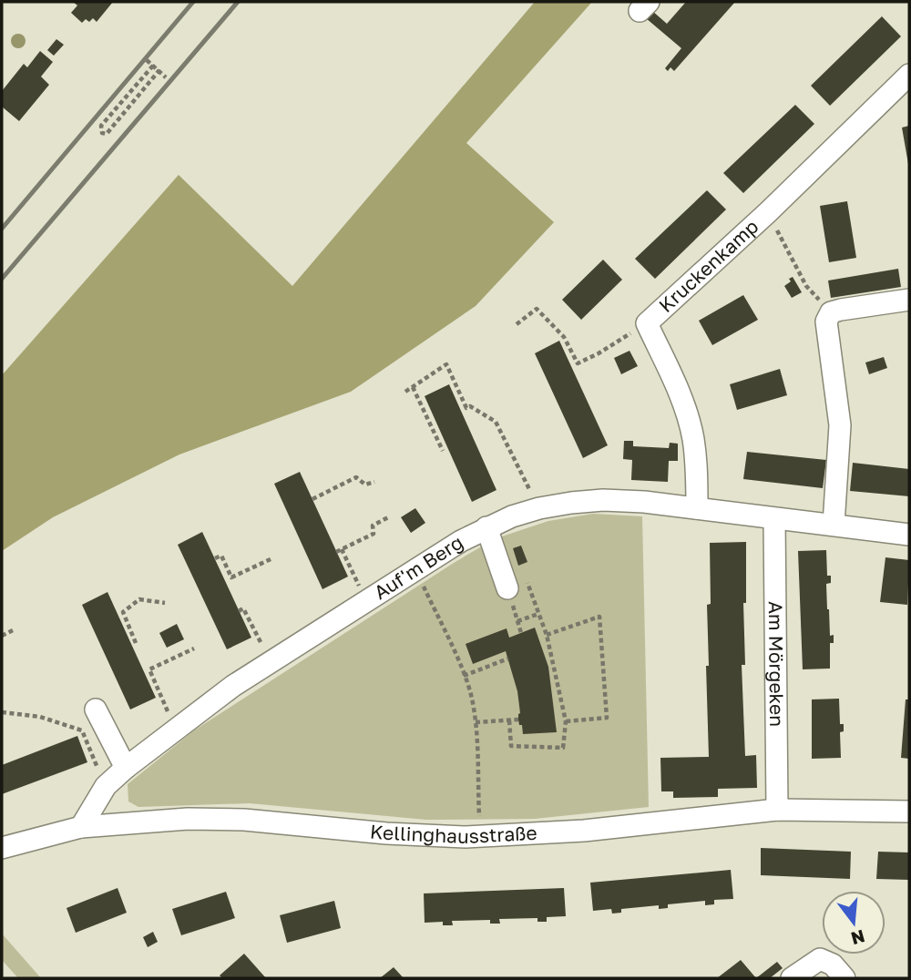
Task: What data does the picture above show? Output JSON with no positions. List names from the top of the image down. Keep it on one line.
{"streets":{"street":["Kruckenkamp","Auf'm Berg","Am Mörgeken","Kellinghausstraße"]},"crossings":[["Kruckenkamp","Auf'm Berg"],["Auf'm Berg","Am Mörgeken"],["Auf'm Berg","Kellinghausstraße"],["Am Mörgeken","Kellinghausstraße"]],"north":"bottom"}
